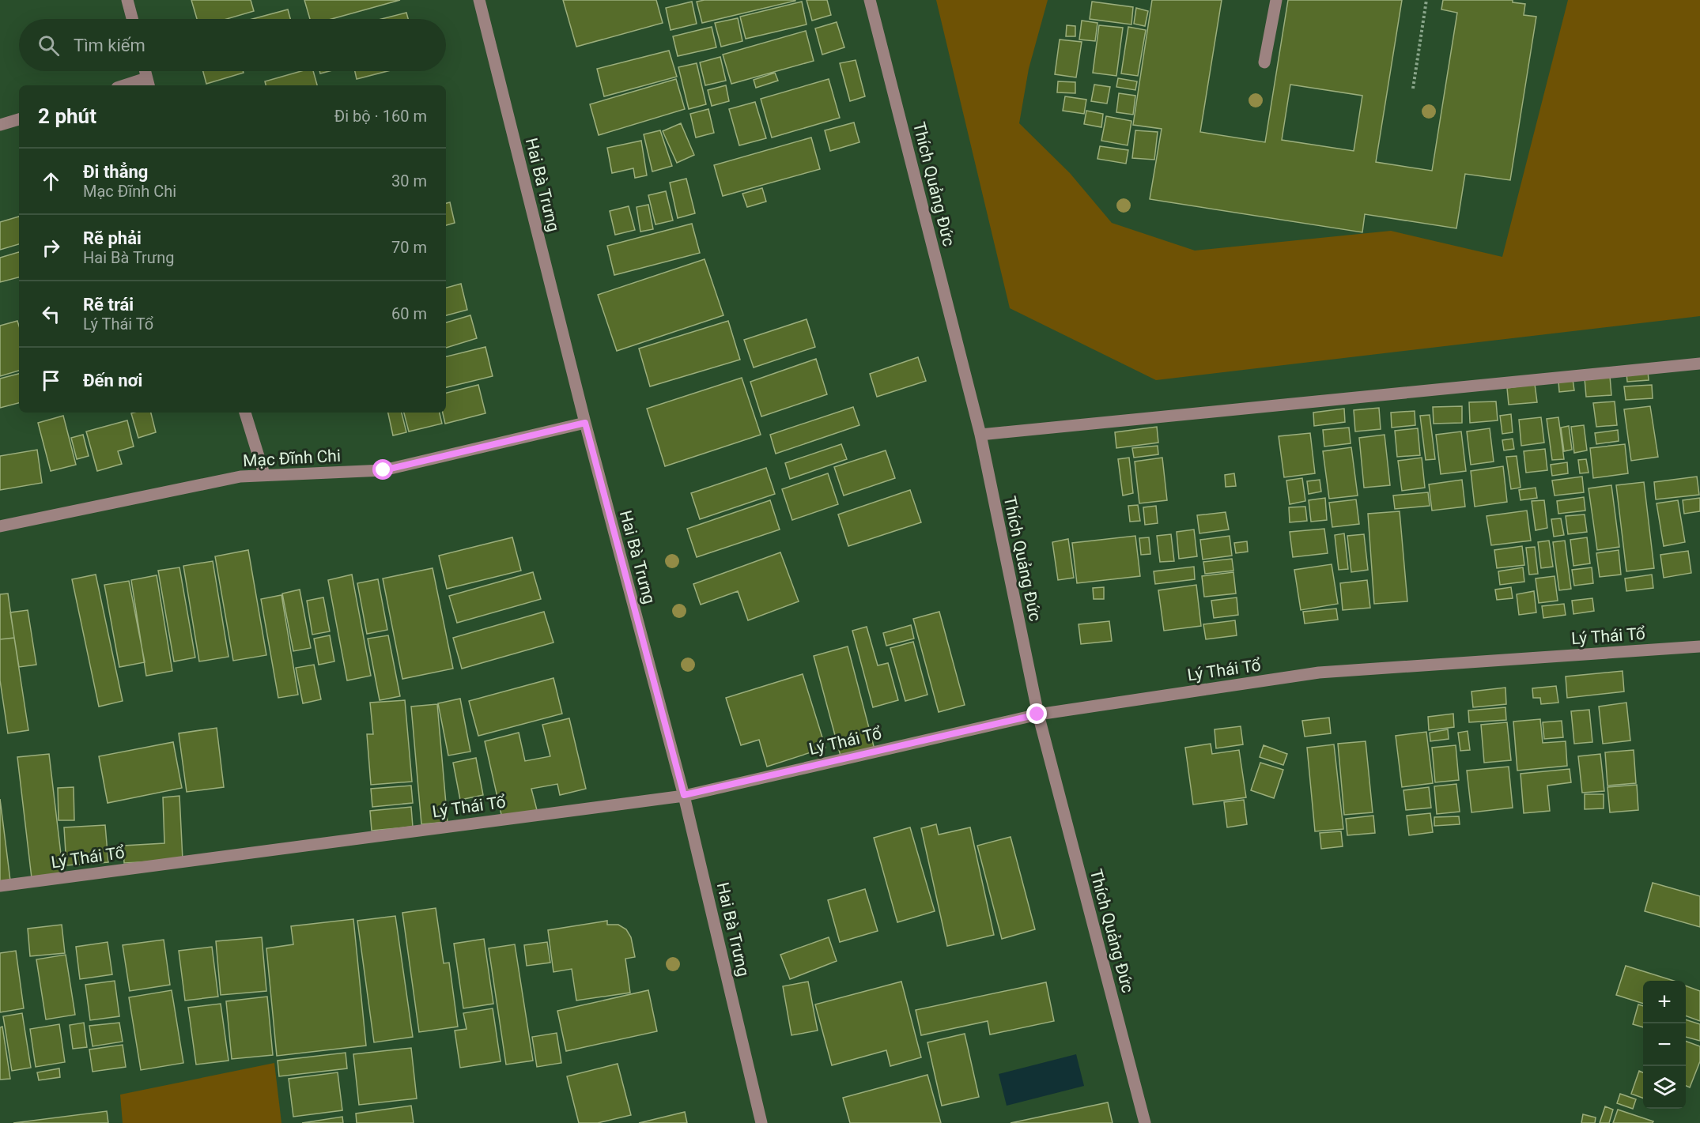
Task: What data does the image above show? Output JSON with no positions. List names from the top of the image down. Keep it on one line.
{"streets":{"street":["Thích Quảng Đức","Hai Bà Trưng","Mạc Đĩnh Chi","Lý Thái Tổ"]},"crossings":[["Thích Quảng Đức","Lý Thái Tổ"],["Hai Bà Trưng","Mạc Đĩnh Chi"],["Hai Bà Trưng","Lý Thái Tổ"]],"page":{"search":"Tìm kiếm","heading":["2 phút","Đi bộ · 160 m"],"list":[["Đi thẳng","Mạc Đĩnh Chi","30 m"],["Rẽ phải","Hai Bà Trưng","70 m"],["Rẽ trái","Lý Thái Tổ","60 m"],"Đến nơi"],"map_buttons":["+","−"]}}
